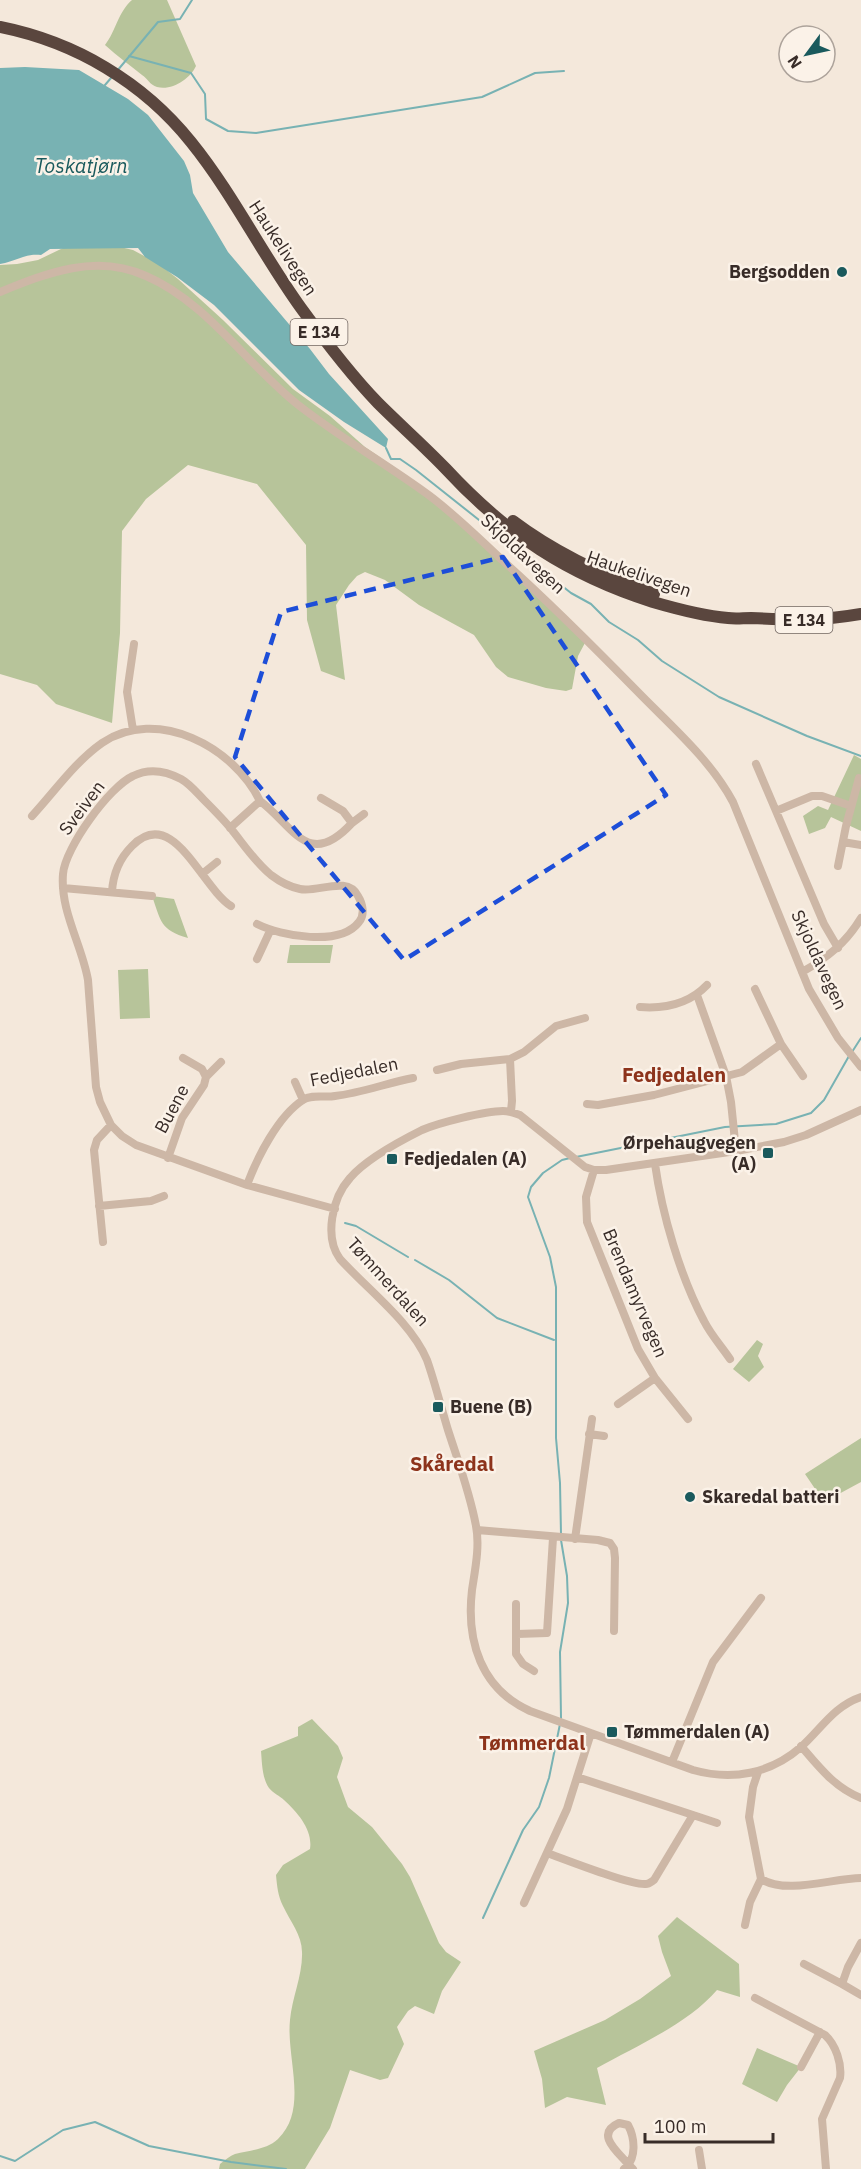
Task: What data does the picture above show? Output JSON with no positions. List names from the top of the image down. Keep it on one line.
{"streets":{"highway":["Haukelivegen","E 134"],"street":["Skjoldavegen","Sveiven","Fedjedalen","Buene","Tømmerdalen","Brendamyrvegen"]},"crossings":[["Sveiven","Fedjedalen"],["Sveiven","Buene"],["Sveiven","Tømmerdalen"]],"districts":["Fedjedalen","Skåredal","Tømmerdal"],"water":["Toskatjørn"],"places":{"other":["Bergsodden","Skaredal batteri"],"transit":["Ørpehaugvegen (A)","Fedjedalen (A)","Buene (B)","Tømmerdalen (A)"]},"scale_bar":"100 m","north":"bottom left"}
